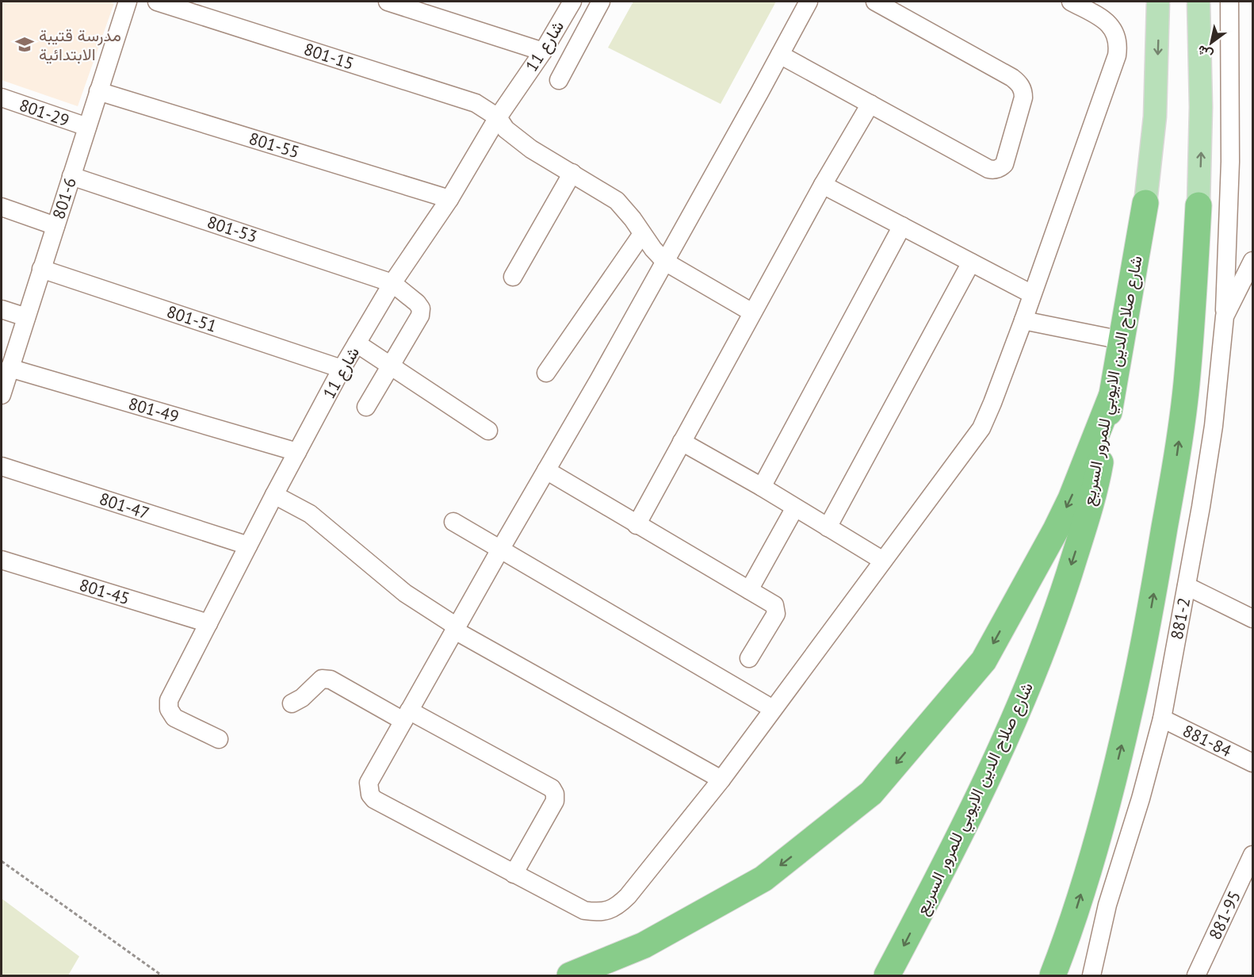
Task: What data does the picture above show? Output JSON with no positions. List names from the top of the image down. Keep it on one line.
{"streets":{"highway":["شارع صلاح الدين الايوبي للمرور السريع"],"street":["شارع 11","801-15","801-29","801-55","801-6","801-53","801-51","801-49","801-47","801-45","881-2","881-84","881-95"]},"crossings":[["شارع 11","801-15"],["شارع 11","801-55"],["شارع 11","801-53"],["شارع 11","801-51"],["شارع 11","801-49"],["شارع 11","801-47"],["شارع 11","801-45"],["801-29","801-6"],["801-55","801-6"],["801-6","801-53"],["801-6","801-51"],["801-6","801-49"],["881-2","881-84"]],"one_way":["شارع صلاح الدين الايوبي للمرور السريع"],"places":{"school or university":["مدرسة قتيبة الابتدائية"]},"north":"bottom left"}
